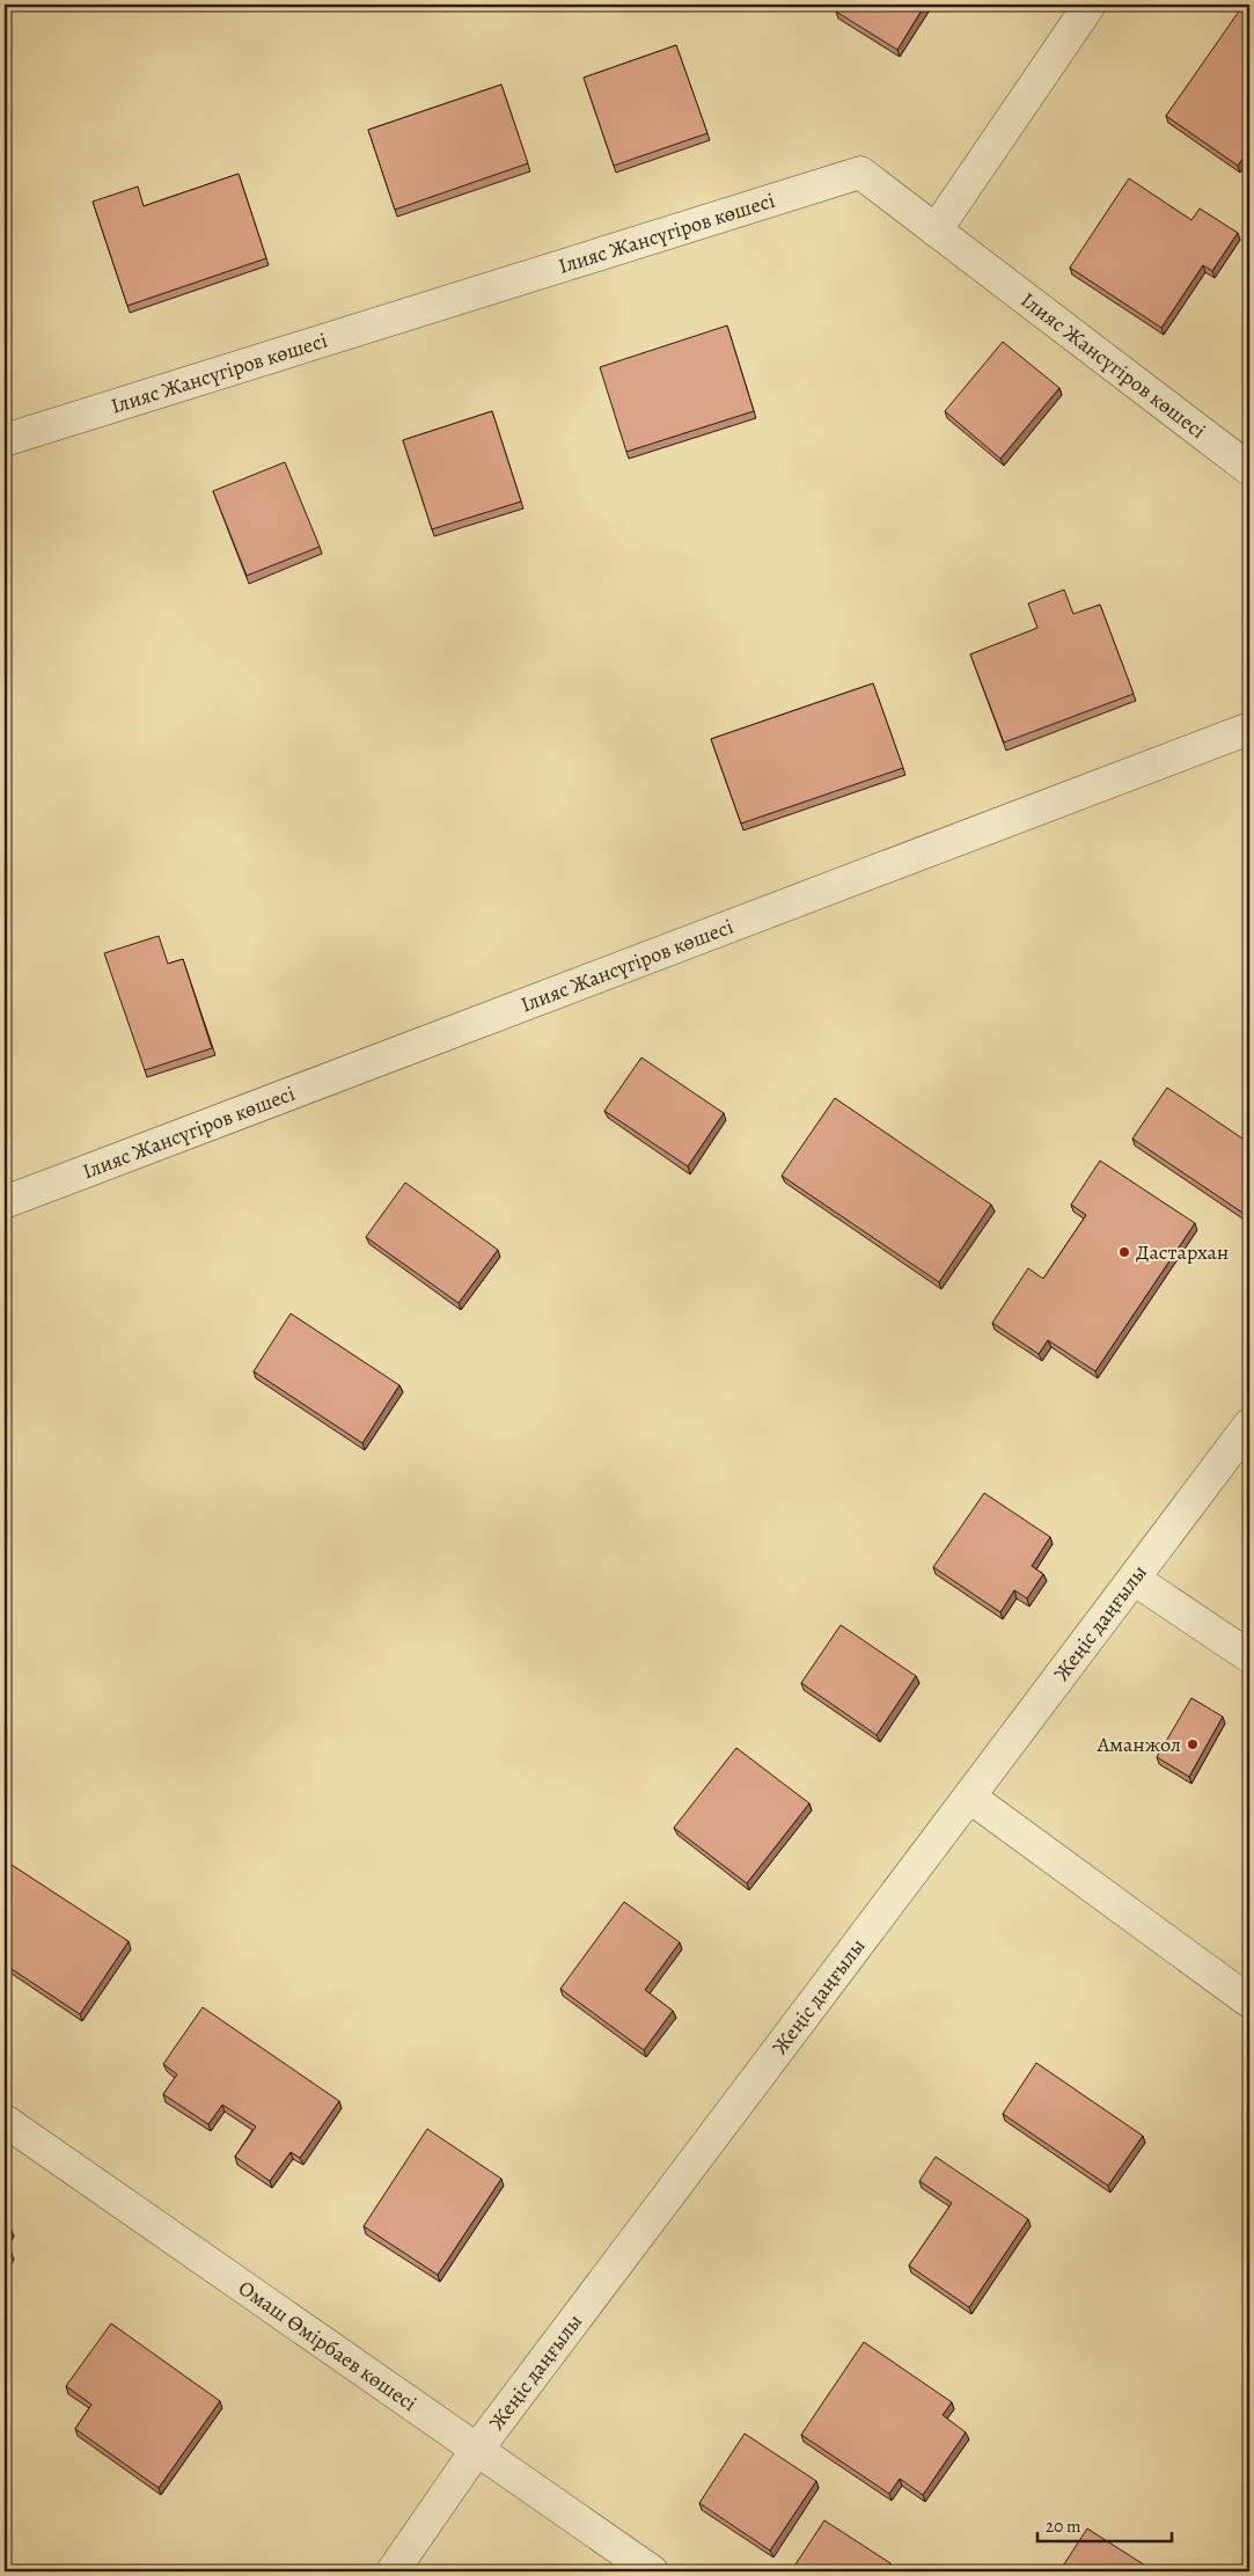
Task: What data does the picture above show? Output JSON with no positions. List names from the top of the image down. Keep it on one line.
{"streets":{"street":["Ілияс Жансүгіров көшесі","Жеңіс даңғылы","Омаш Өмірбаев көшесі"]},"crossings":[["Жеңіс даңғылы","Омаш Өмірбаев көшесі"]],"places":["Дастархан","Аманжол"],"scale_bar":"20 m"}
